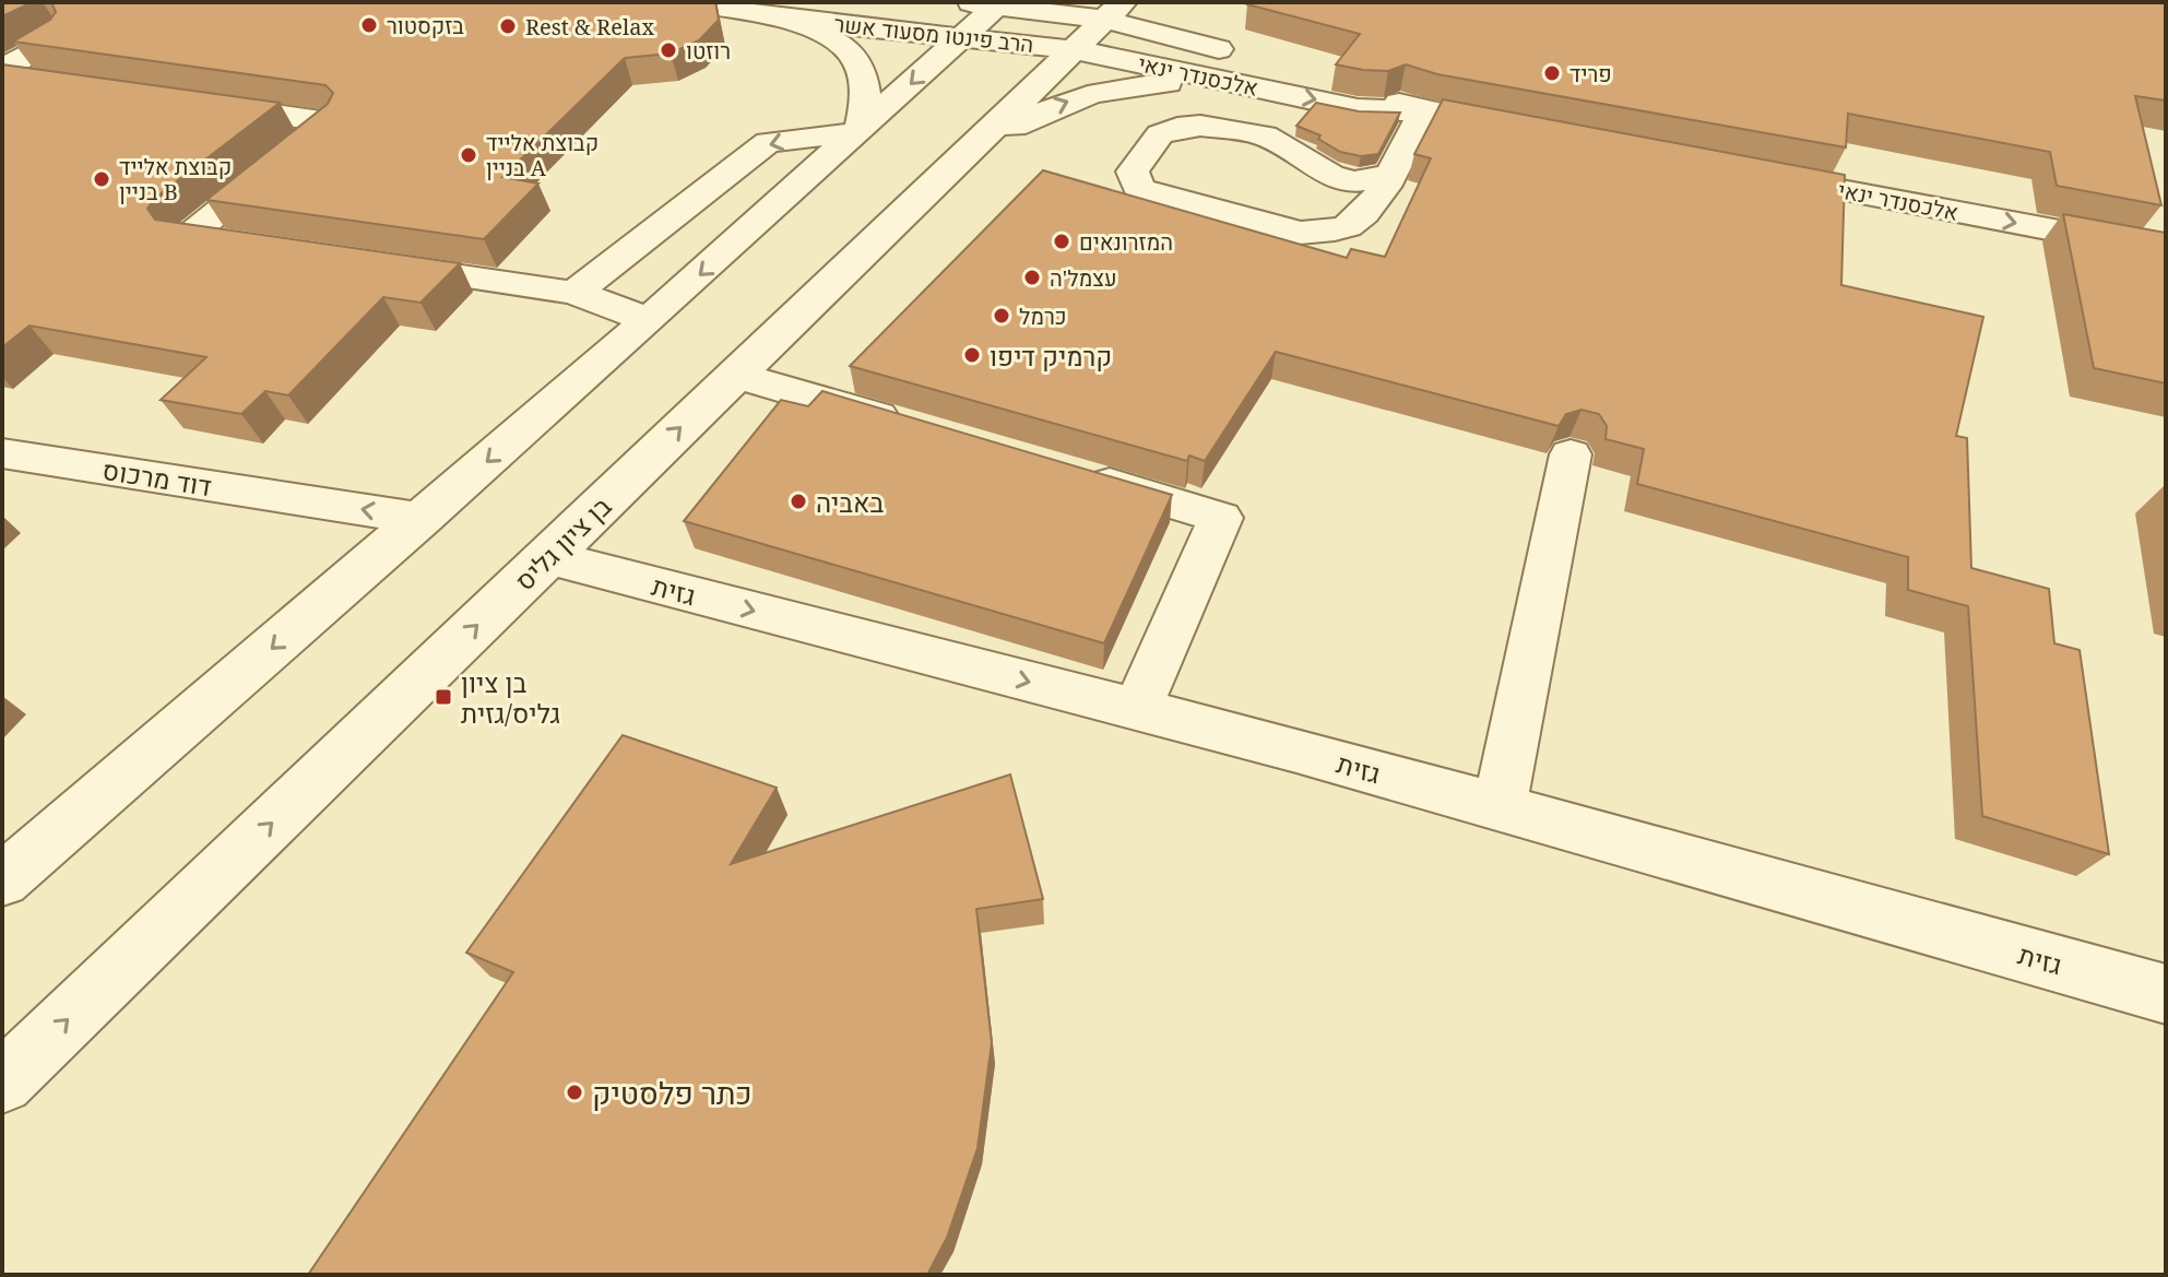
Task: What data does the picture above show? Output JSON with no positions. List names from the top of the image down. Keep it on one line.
{"streets":{"street":["הרב פינטו מסעוד אשר","אלכסנדר ינאי","דוד מרכוס","בן ציון גליס","גזית"]},"crossings":[["הרב פינטו מסעוד אשר","אלכסנדר ינאי"],["הרב פינטו מסעוד אשר","בן ציון גליס"],["אלכסנדר ינאי","בן ציון גליס"],["בן ציון גליס","גזית"]],"one_way":["אלכסנדר ינאי"],"places":{"other":["בזקסטור","Rest & Relax","רוזטו","פריד","קבוצת אלייד בניין A","קבוצת אלייד בניין B","המזרונאים","עצמל'ה","כרמל","קרמיק דיפו","באביה","כתר פלסטיק"],"transit":["בן ציון גליס/גזית"]}}
